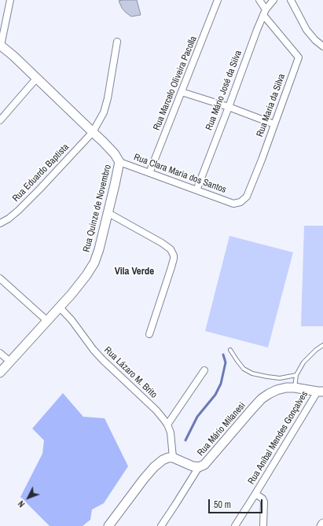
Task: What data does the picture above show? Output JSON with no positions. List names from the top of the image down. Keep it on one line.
{"streets":{"street":["Rua Marcelo Oliveira Pacolla","Rua Mário José da Silva","Rua Maria da Silva","Rua Eduardo Baptista","Rua Clara Maria dos Santos","Rua Quinze de Novembro","Rua Lázaro M. Brito","Rua Mário Milanesi","Rua Aníbal Mendes Gonçalves"]},"crossings":[["Rua Marcelo Oliveira Pacolla","Rua Clara Maria dos Santos"],["Rua Mário José da Silva","Rua Maria da Silva"],["Rua Mário José da Silva","Rua Clara Maria dos Santos"],["Rua Maria da Silva","Rua Clara Maria dos Santos"],["Rua Eduardo Baptista","Rua Quinze de Novembro"],["Rua Clara Maria dos Santos","Rua Quinze de Novembro"],["Rua Quinze de Novembro","Rua Lázaro M. Brito"],["Rua Mário Milanesi","Rua Aníbal Mendes Gonçalves"]],"districts":["Vila Verde"],"scale_bar":"50 m","north":"bottom left"}
